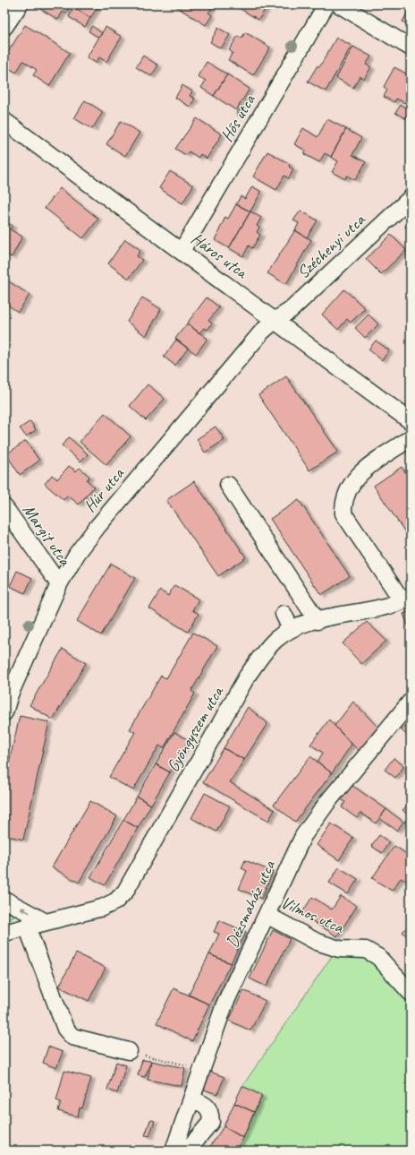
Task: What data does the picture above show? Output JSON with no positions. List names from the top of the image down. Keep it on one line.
{"streets":{"street":["Hős utca","Széchenyi utca","Háros utca","Húr utca","Margit utca","Gyöngyszem utca","Dézsmaház utca","Vilmos utca"]},"crossings":[["Hős utca","Háros utca"],["Széchenyi utca","Háros utca"],["Széchenyi utca","Húr utca"],["Háros utca","Húr utca"],["Húr utca","Margit utca"],["Dézsmaház utca","Vilmos utca"]]}
